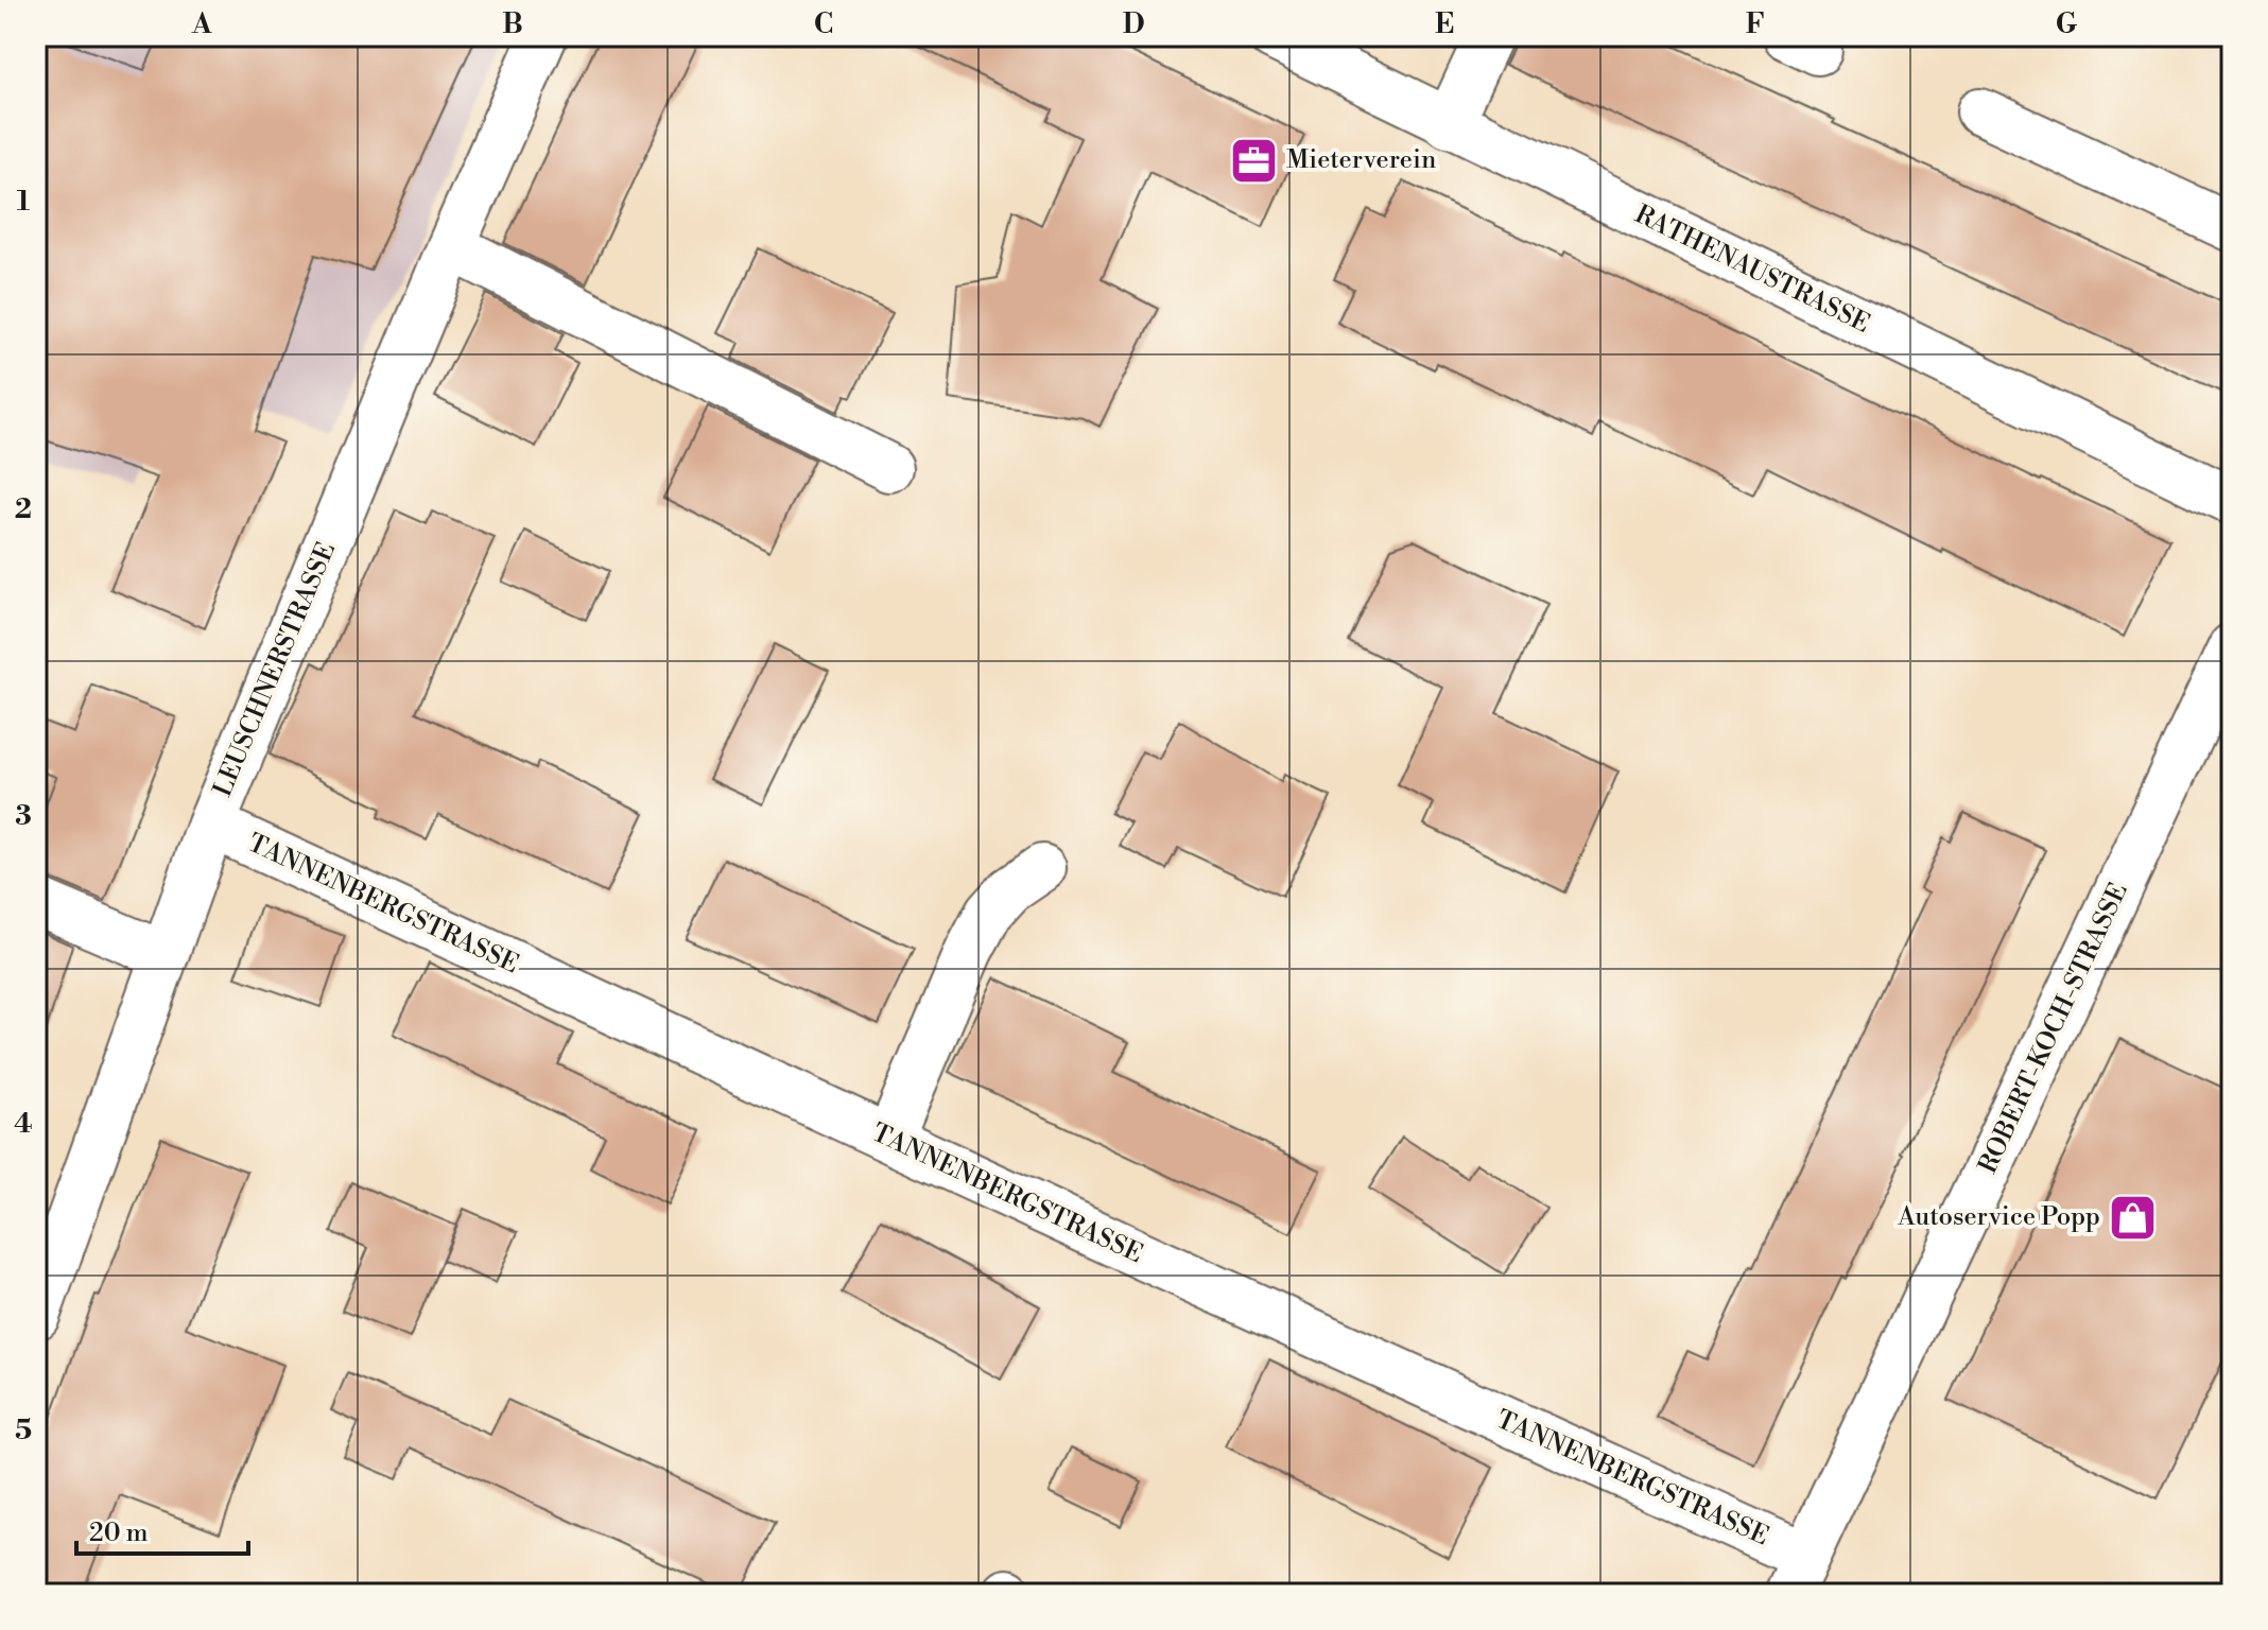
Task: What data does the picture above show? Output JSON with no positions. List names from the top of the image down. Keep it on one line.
{"streets":{"street":["RATHENAUSTRASSE","LEUSCHNERSTRASSE","TANNENBERGSTRASSE","ROBERT-KOCH-STRASSE"]},"crossings":[["LEUSCHNERSTRASSE","TANNENBERGSTRASSE"],["TANNENBERGSTRASSE","ROBERT-KOCH-STRASSE"]],"places":{"office":["Mieterverein"],"shop":["Autoservice Popp"]},"scale_bar":"20 m","grid":{"columns":["A","B","C","D","E","F","G"],"rows":["1","2","3","4","5"]}}
